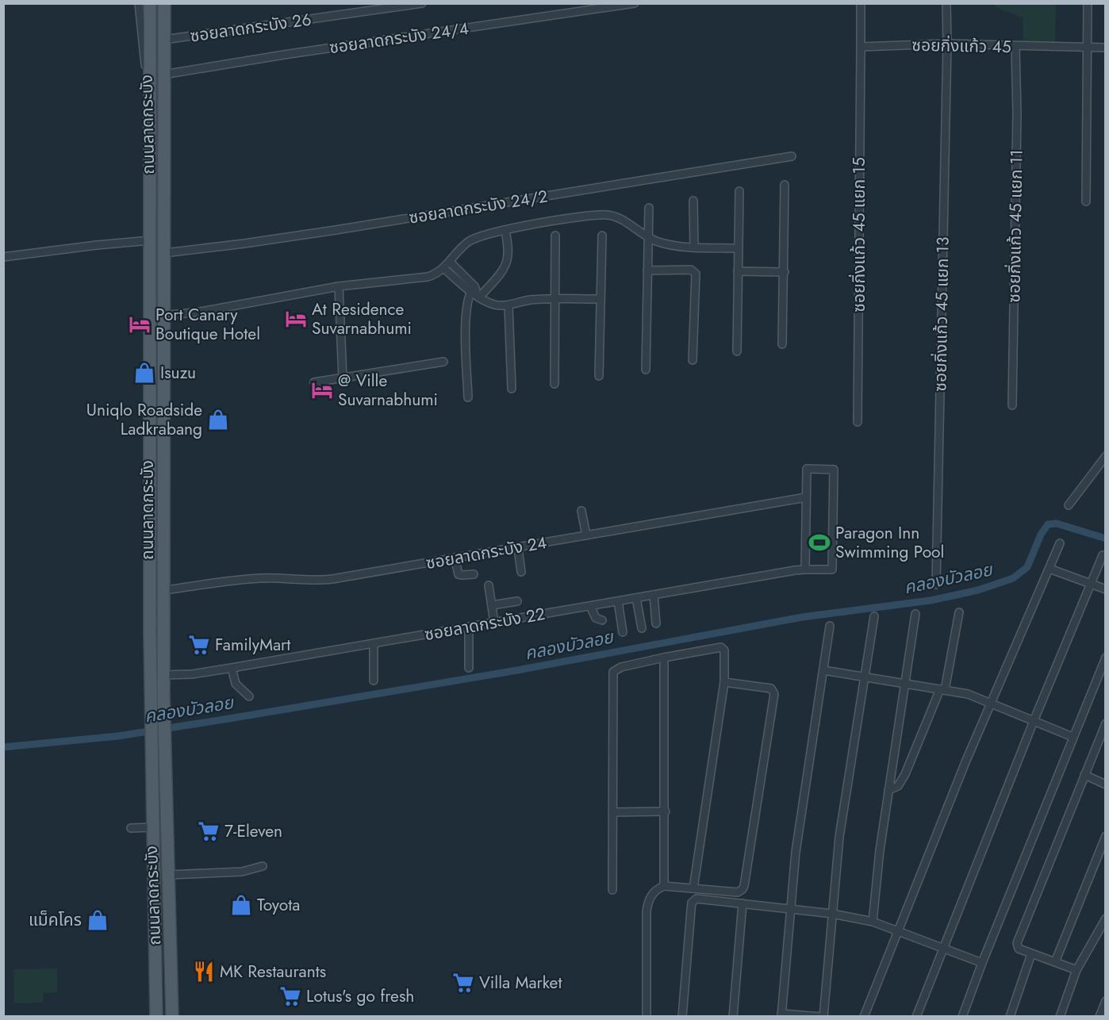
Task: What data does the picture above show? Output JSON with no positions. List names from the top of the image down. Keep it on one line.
{"streets":{"main road":["ถนนลาดกระบัง"],"street":["ซอยลาดกระบัง 26","ซอยลาดกระบัง 24/4","ซอยกิ่งแก้ว 45","ซอยลาดกระบัง 24/2","ซอยกิ่งแก้ว 45 แยก 11","ซอยกิ่งแก้ว 45 แยก 15","ซอยกิ่งแก้ว 45 แยก 13","ซอยลาดกระบัง 24","ซอยลาดกระบัง 22"]},"crossings":[["ซอยลาดกระบัง 26","ถนนลาดกระบัง"],["ซอยลาดกระบัง 24/4","ถนนลาดกระบัง"],["ซอยกิ่งแก้ว 45","ซอยกิ่งแก้ว 45 แยก 11"],["ซอยกิ่งแก้ว 45","ซอยกิ่งแก้ว 45 แยก 15"],["ซอยกิ่งแก้ว 45","ซอยกิ่งแก้ว 45 แยก 13"],["ถนนลาดกระบัง","ซอยลาดกระบัง 24/2"],["ถนนลาดกระบัง","ซอยลาดกระบัง 24"],["ถนนลาดกระบัง","ซอยลาดกระบัง 22"],["ซอยลาดกระบัง 24","ซอยลาดกระบัง 22"]],"water":["คลองบัวลอย"],"places":{"hotel":["At Residence Suvarnabhumi","Port Canary Boutique Hotel","@ Ville Suvarnabhumi"],"shop":["Isuzu","Uniqlo Roadside Ladkrabang","Toyota","แม็คโคร"],"sports":["Paragon Inn Swimming Pool"],"supermarket":["FamilyMart","7-Eleven","Villa Market","Lotus's go fresh"],"restaurant":["MK Restaurants"]}}
